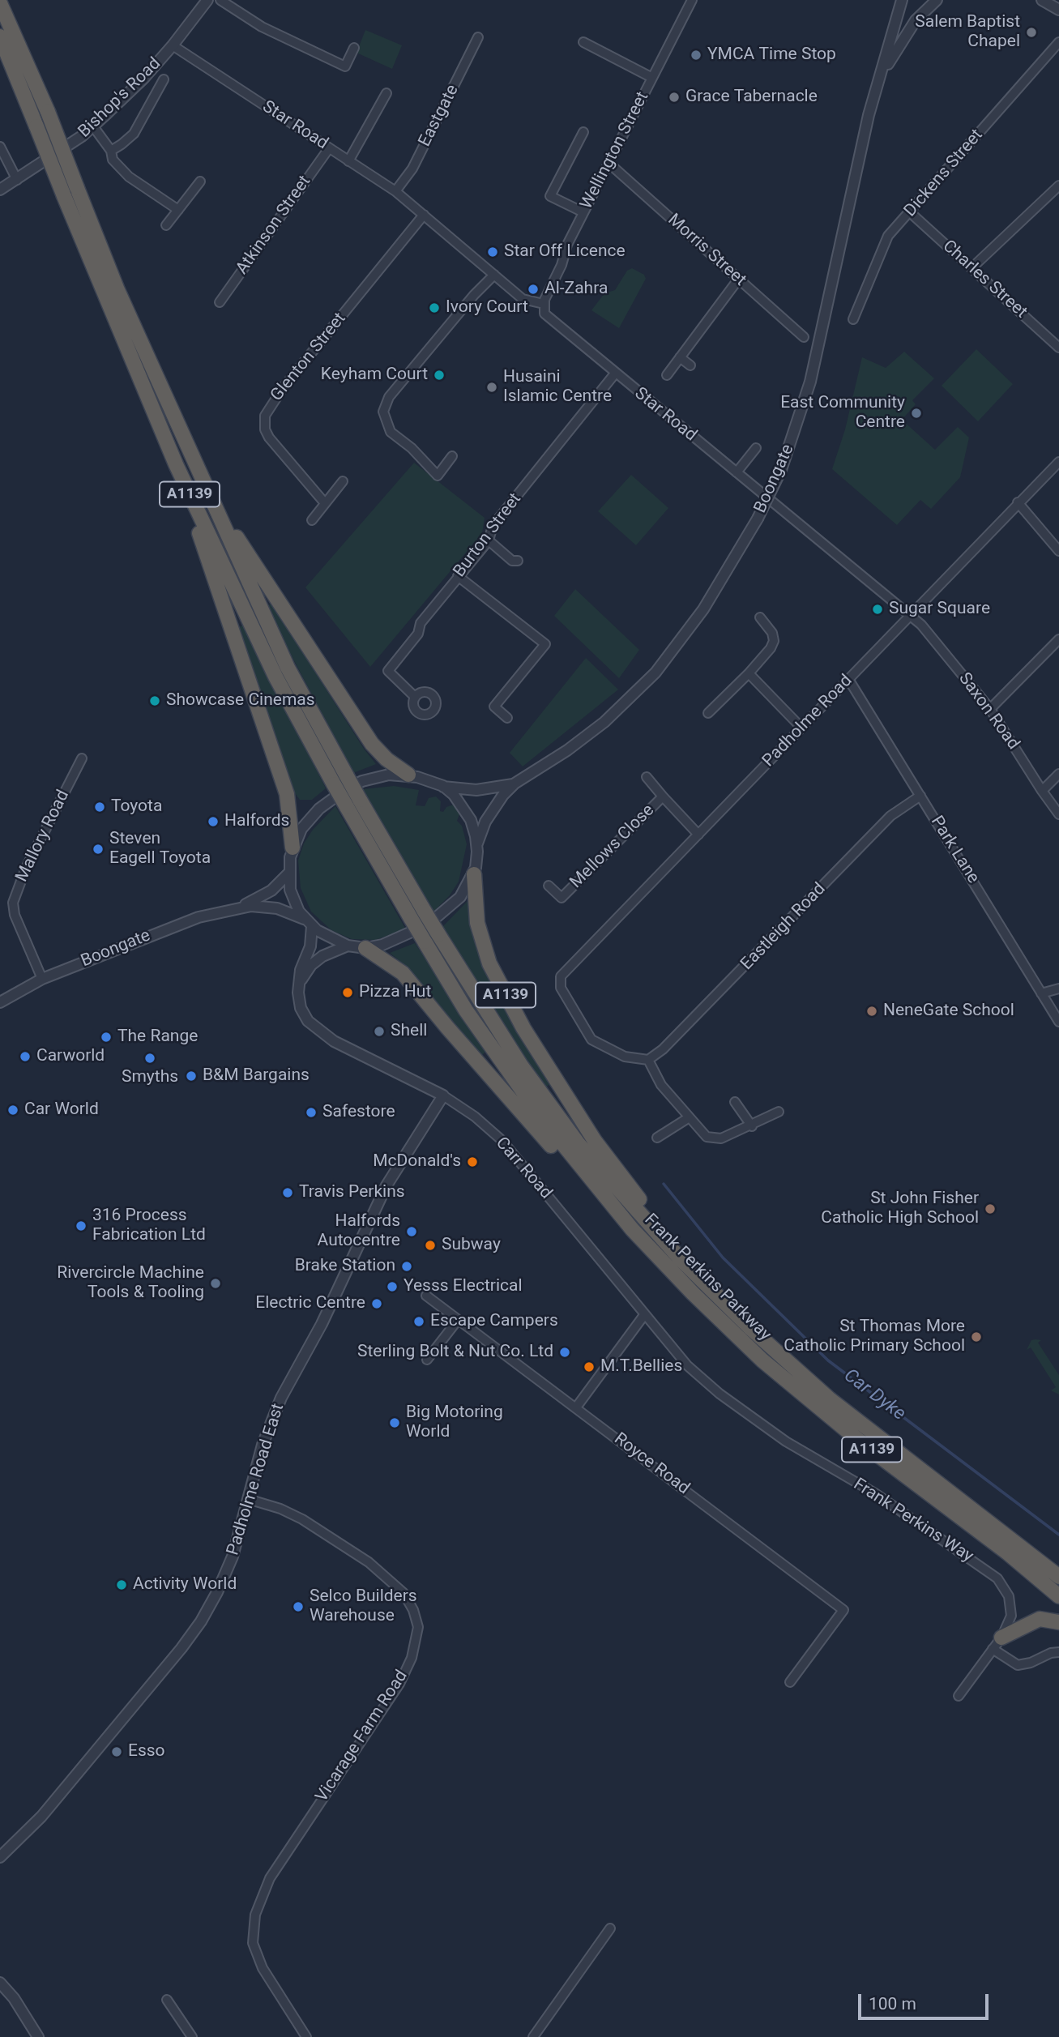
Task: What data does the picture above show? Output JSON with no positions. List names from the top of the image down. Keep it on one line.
{"streets":{"highway":["A1139","Frank Perkins Parkway"],"street":["Bishop's Road","Eastgate","Star Road","Wellington Street","Dickens Street","Atkinson Street","Morris Street","Charles Street","Glenton Street","Boongate","Burton Street","Saxon Road","Padholme Road","Mallory Road","Mellows Close","Park Lane","Eastleigh Road","Carr Road","Royce Road","Padholme Road East","Frank Perkins Way","Vicarage Farm Road"]},"crossings":[["Bishop's Road","Star Road"],["Eastgate","Star Road"],["Star Road","Wellington Street"],["Star Road","Atkinson Street"],["Star Road","Glenton Street"],["Star Road","Burton Street"],["Star Road","Saxon Road"],["Star Road","Padholme Road"],["Wellington Street","Morris Street"],["Dickens Street","Charles Street"],["Boongate","A1139"],["Boongate","Mallory Road"],["Boongate","Carr Road"],["A1139","Carr Road"],["A1139","Frank Perkins Parkway"],["Saxon Road","Padholme Road"],["Padholme Road","Mellows Close"],["Padholme Road","Park Lane"],["Padholme Road","Eastleigh Road"],["Park Lane","Eastleigh Road"],["Carr Road","Padholme Road East"],["Carr Road","Frank Perkins Way"],["Padholme Road East","Vicarage Farm Road"]],"water":["Car Dyke"],"places":["Salem Baptist Chapel","YMCA Time Stop","Grace Tabernacle","Star Off Licence","Al-Zahra","Ivory Court","Keyham Court","Husaini Islamic Centre","East Community Centre","Sugar Square","Showcase Cinemas","Toyota","Halfords","Steven Eagell Toyota","Pizza Hut","NeneGate School","Shell","The Range","Carworld","Smyths","B&M Bargains","Car World","Safestore","McDonald's","Travis Perkins","St John Fisher Catholic High School","316 Process Fabrication Ltd","Halfords Autocentre","Subway","Brake Station","Rivercircle Machine Tools & Tooling","Yesss Electrical","Electric Centre","Escape Campers","St Thomas More Catholic Primary School","Sterling Bolt & Nut Co. Ltd","M.T.Bellies","Big Motoring World","Activity World","Selco Builders Warehouse","Esso"],"scale_bar":"100 m"}
